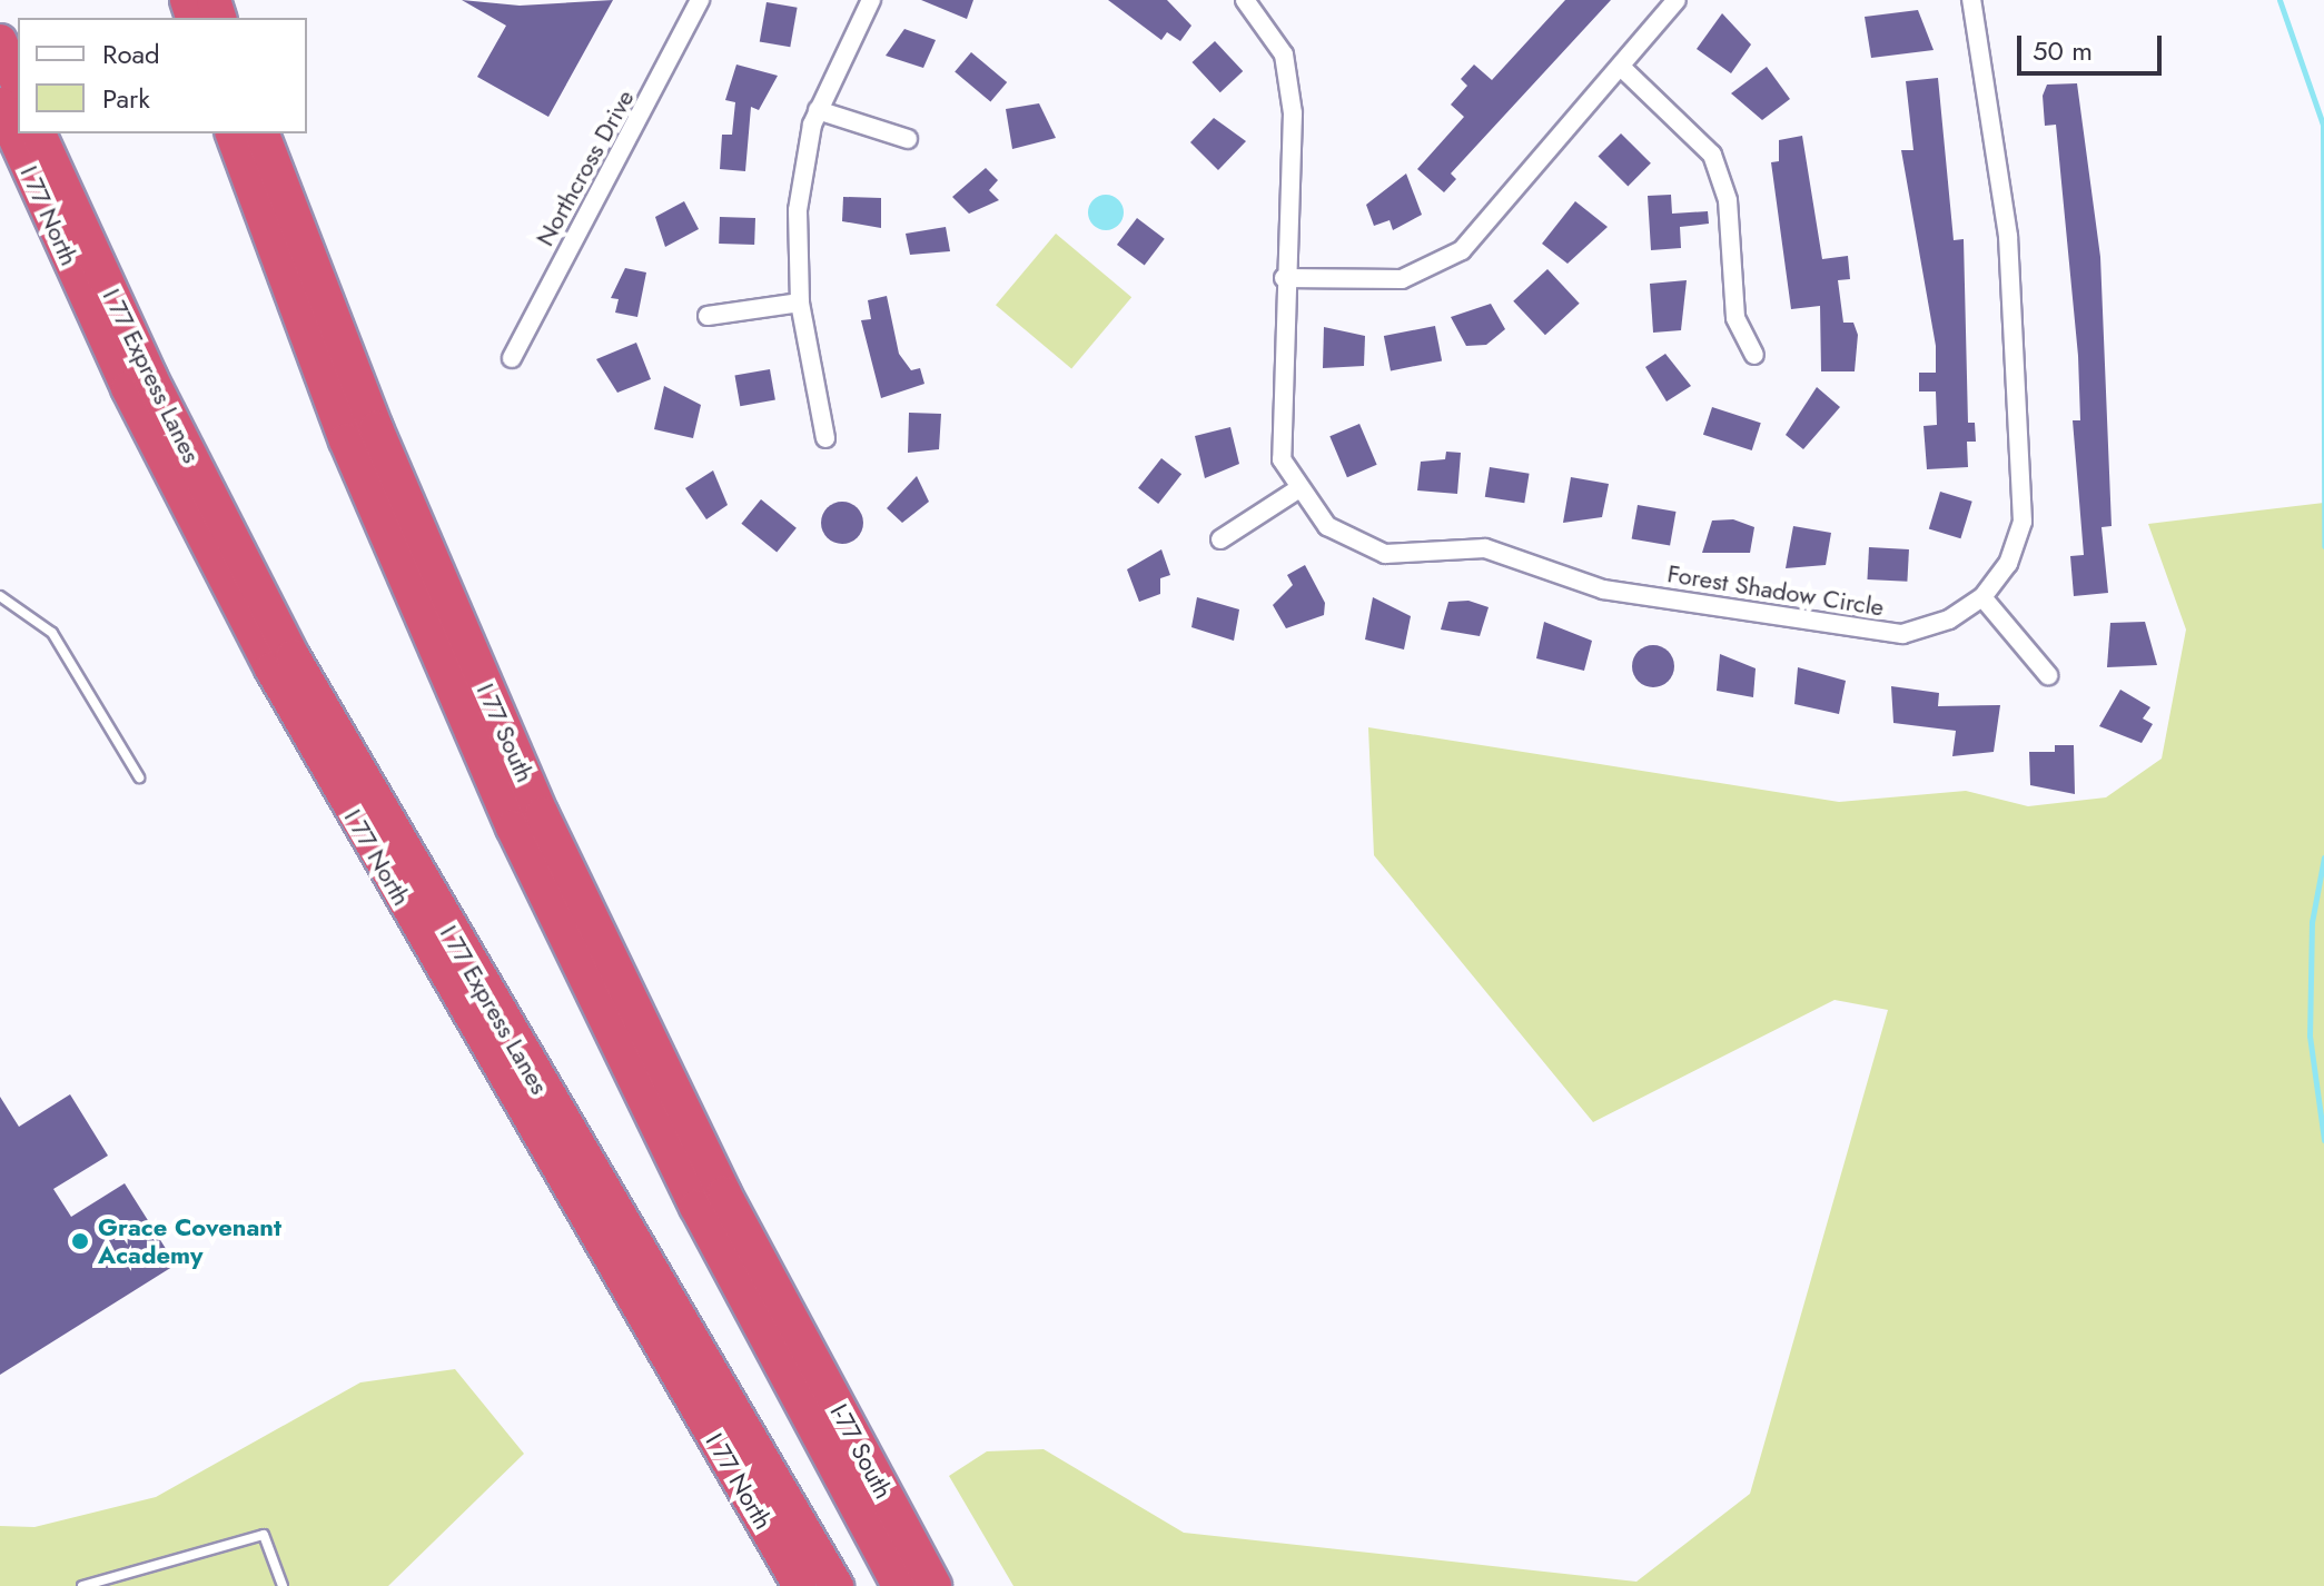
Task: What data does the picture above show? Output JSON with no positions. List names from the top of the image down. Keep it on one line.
{"streets":{"highway":["I 77 North","I 77 Express Lanes","I 77 South","I-77 South"],"street":["Northcross Drive","Forest Shadow Circle"]},"crossings":[["I 77 South","I-77 South"]],"places":["Grace Covenant Academy"],"legend":["Road","Park"],"scale_bar":"50 m"}
